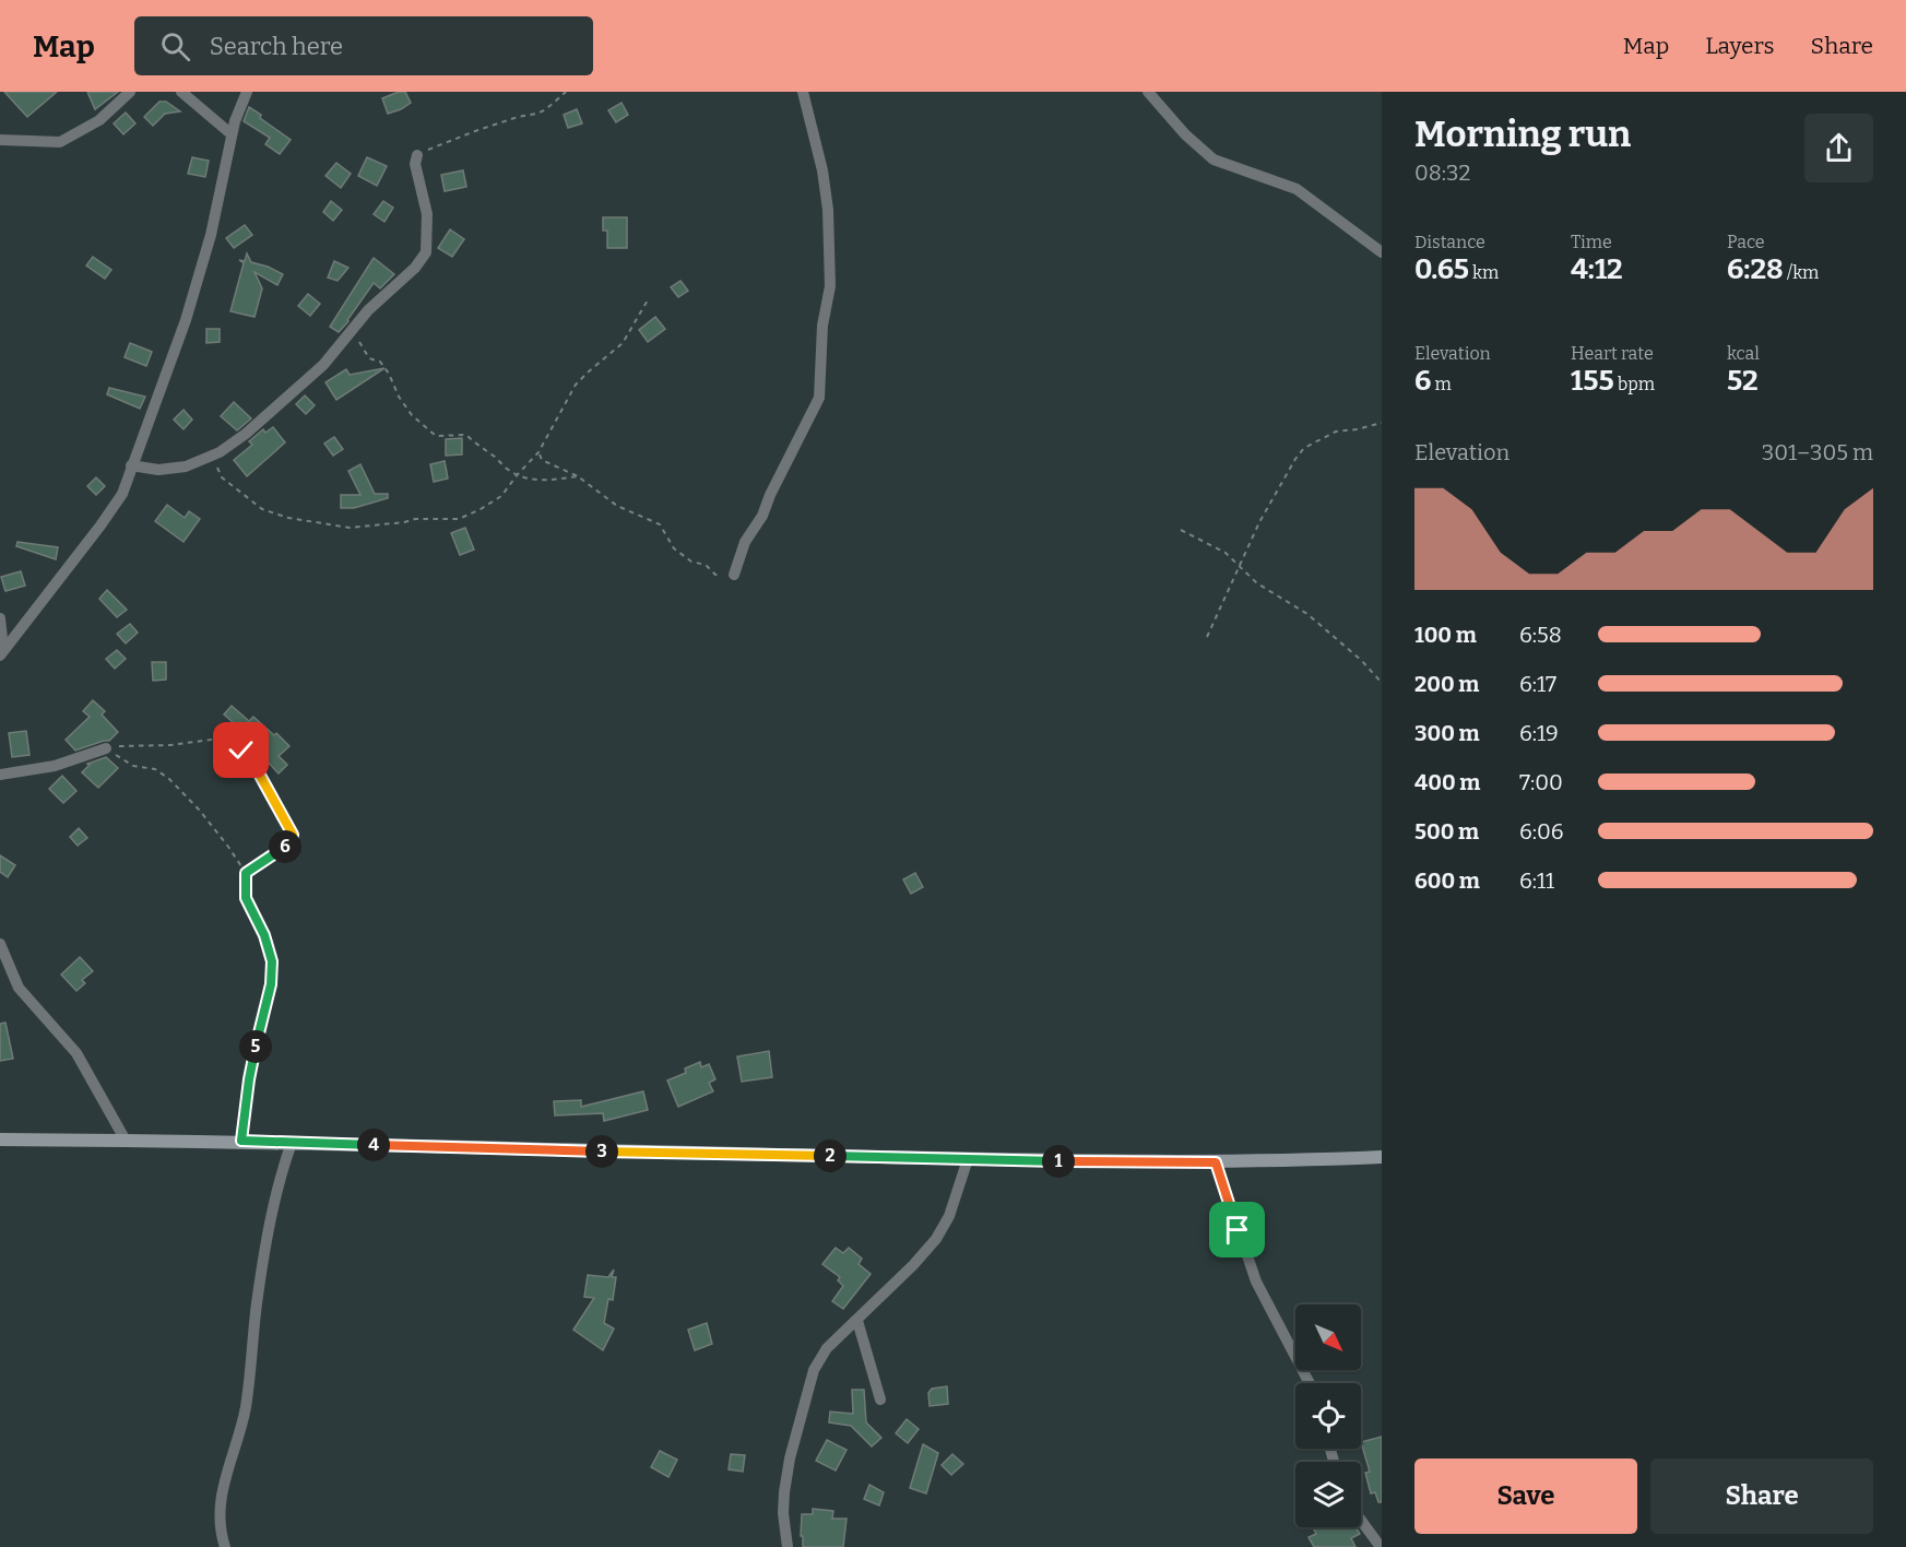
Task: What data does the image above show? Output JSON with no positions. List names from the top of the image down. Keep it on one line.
{"north":"bottom right","page":{"header":"Map","search":"Search here","nav":["Map","Layers","Share"],"heading":["Morning run","08:32"],"stats":[["Distance","0.65 km"],["Time","4:12"],["Pace","6:28 /km"],["Elevation","6 m"],["Heart rate","155 bpm"],["kcal","52"]],"chart":["Elevation","301–305 m"],"list":[{"name":"100 m","note":"6:58"},{"name":"200 m","note":"6:17"},{"name":"300 m","note":"6:19"},{"name":"400 m","note":"7:00"},{"name":"500 m","note":"6:06"},{"name":"600 m","note":"6:11"}],"pins":["6","5","4","3","2","1"],"buttons":["Save","Share"]}}
